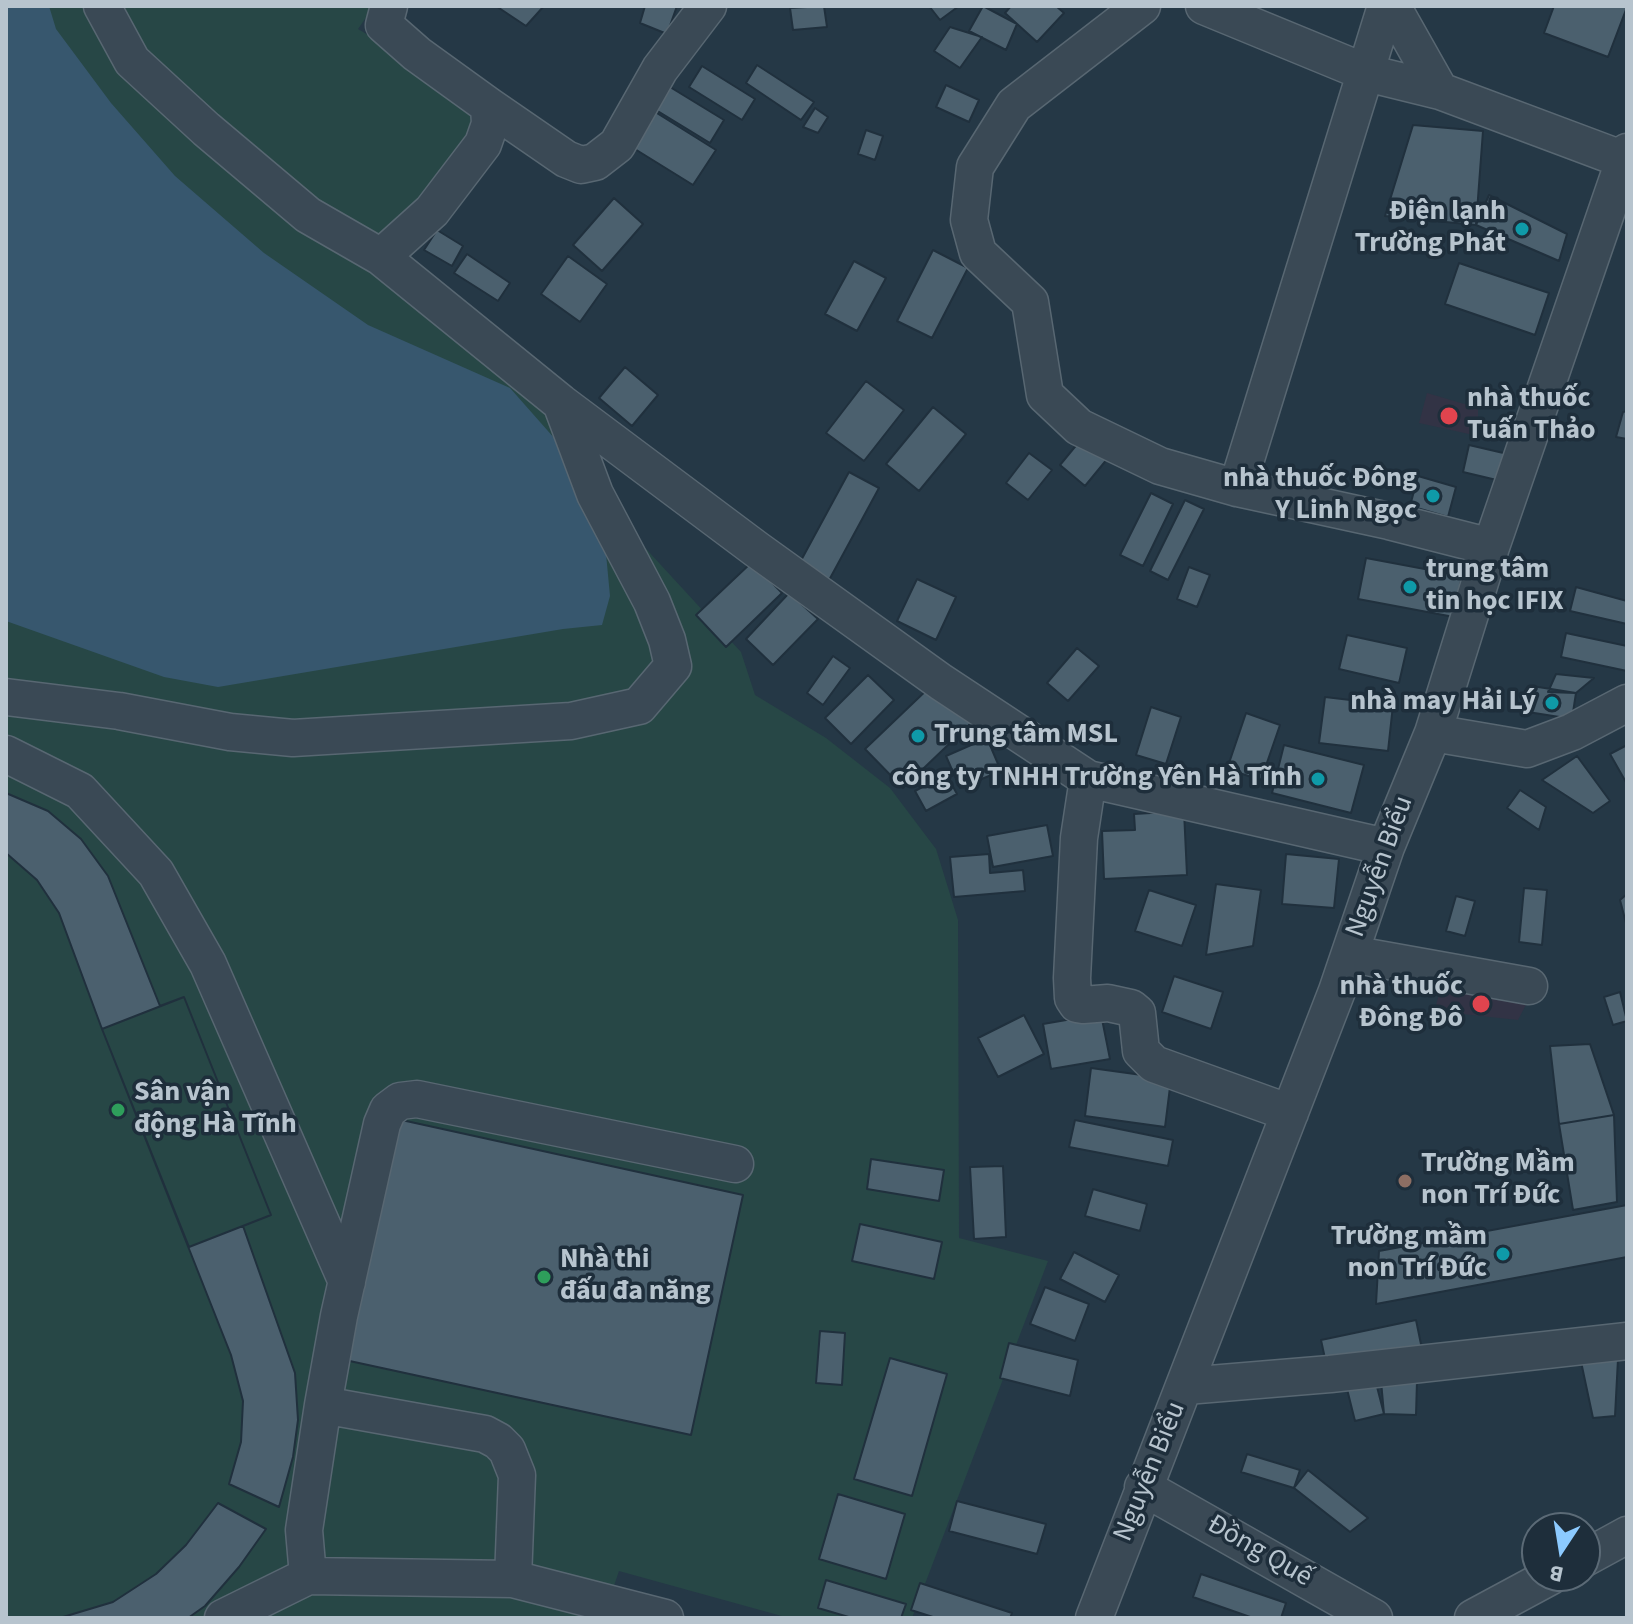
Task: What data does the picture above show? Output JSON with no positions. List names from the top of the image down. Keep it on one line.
{"streets":{"street":["Nguyễn Biểu","Đồng Quế"]},"crossings":[["Nguyễn Biểu","Đồng Quế"]],"places":["Điện lạnh Trường Phát","nhà thuốc Tuấn Thảo","nhà thuốc Đông Y Linh Ngọc","trung tâm tin học IFIX","nhà may Hải Lý","Trung tâm MSL","công ty TNHH Trường Yên Hà Tĩnh","nhà thuốc Đông Đô","Sân vận động Hà Tĩnh","Trường Mầm non Trí Đức","Trường mầm non Trí Đức","Nhà thi đấu đa năng"],"north":"bottom"}
